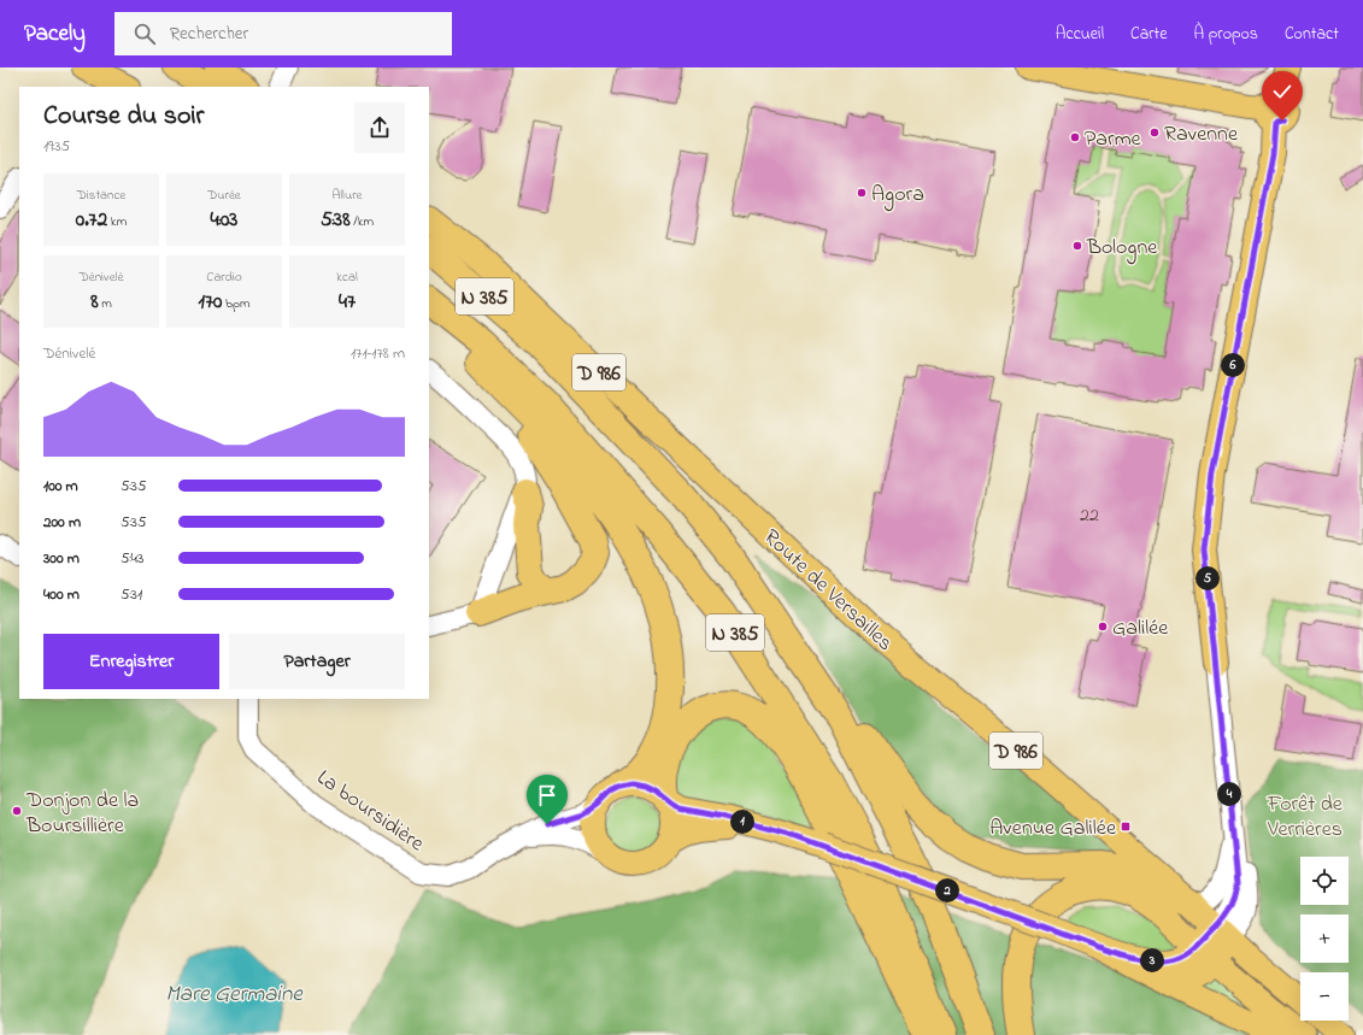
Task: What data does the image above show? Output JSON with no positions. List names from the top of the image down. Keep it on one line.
{"streets":{"highway":["N 385"],"main road":["D 986","Route de Versailles"],"street":["La boursidière"]},"crossings":[["D 986","Route de Versailles"]],"water":["Mare Germaine"],"parks":["Forêt de Verrières"],"places":{"other":["Ravenne","Parme","Agora","Bologne","Galilée","Donjon de la Boursillière"],"transit":["Avenue Galilée"]},"house_numbers":["22"],"page":{"header":"Pacely","search":"Rechercher","nav":["Accueil","Carte","À propos","Contact"],"heading":["Course du soir","19:35"],"stats":[["Distance","0.72 km"],["Durée","4:03"],["Allure","5:38 /km"],["Dénivelé","8 m"],["Cardio","170 bpm"],["kcal","47"]],"chart":["Dénivelé","171–178 m"],"pins":["6","5","4","1","2","3"],"list":[{"name":"100 m","note":"5:35"},{"name":"200 m","note":"5:35"},{"name":"300 m","note":"5:43"},{"name":"400 m","note":"5:31"}],"buttons":["Enregistrer","Partager"],"map_buttons":["+","−"]}}
